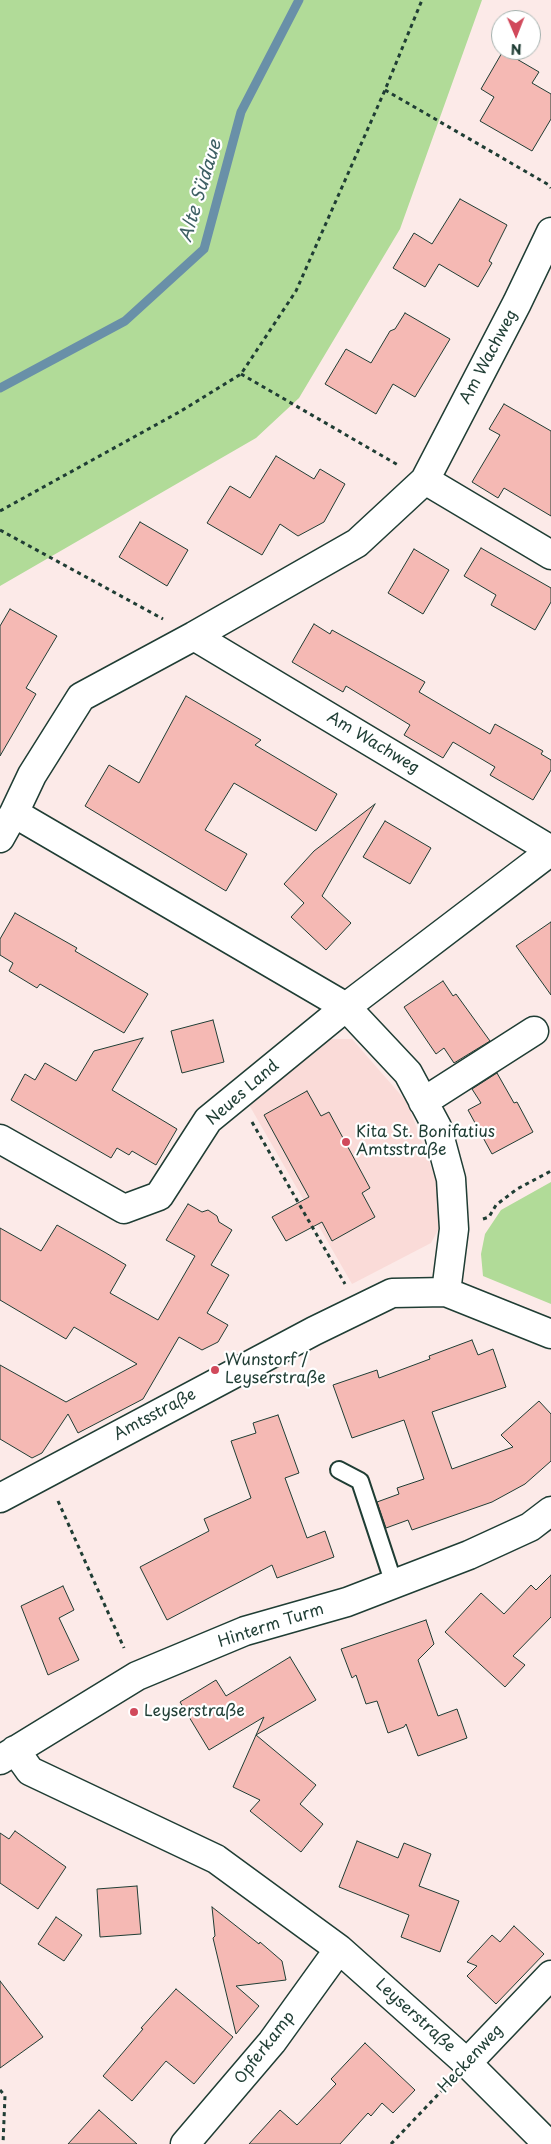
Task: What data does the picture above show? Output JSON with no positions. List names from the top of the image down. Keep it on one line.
{"streets":{"street":["Am Wachweg","Neues Land","Amtsstraße","Hinterm Turm","Leyserstraße","Opferkamp","Heckenweg"]},"crossings":[["Am Wachweg","Neues Land"],["Hinterm Turm","Leyserstraße"],["Leyserstraße","Opferkamp"],["Leyserstraße","Heckenweg"]],"water":["Alte Südaue"],"places":["Kita St. Bonifatius Amtsstraße","Wunstorf / Leyserstraße","Leyserstraße"],"north":"bottom"}
